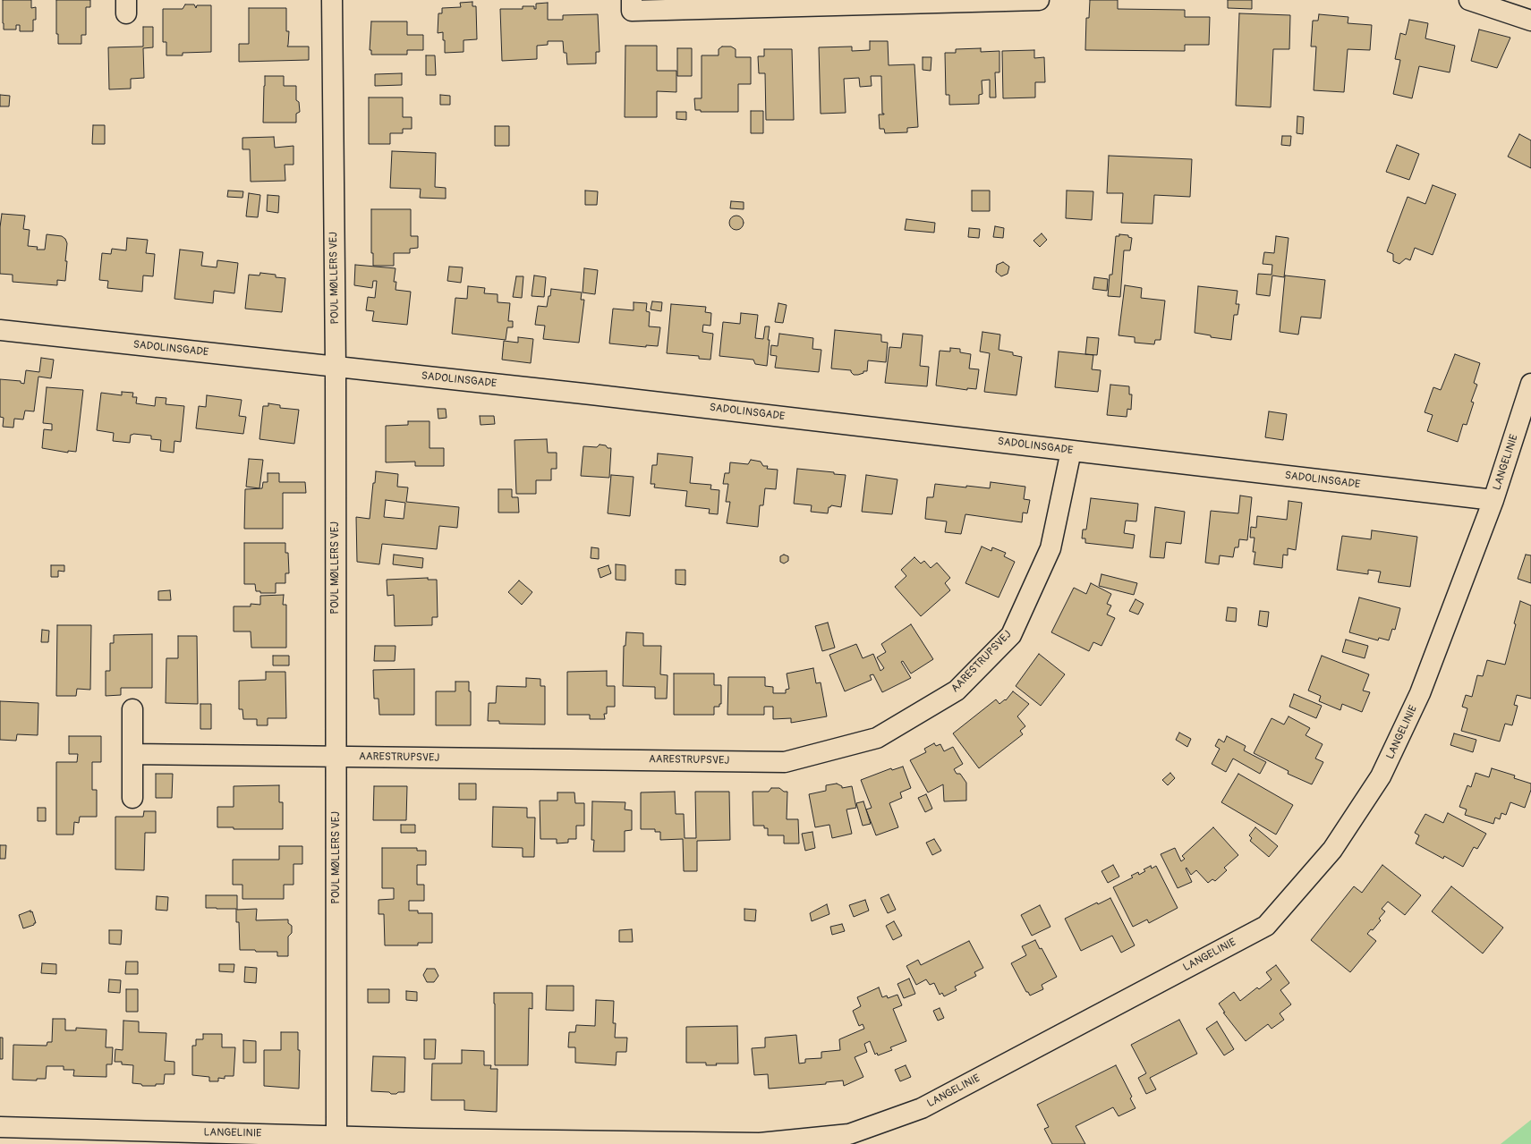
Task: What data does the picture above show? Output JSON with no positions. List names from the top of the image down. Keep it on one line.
{"streets":{"street":["POUL MØLLERS VEJ","SADOLINSGADE","LANGELINIE","AARESTRUPSVEJ"]},"crossings":[["POUL MØLLERS VEJ","SADOLINSGADE"],["POUL MØLLERS VEJ","LANGELINIE"],["POUL MØLLERS VEJ","AARESTRUPSVEJ"],["SADOLINSGADE","LANGELINIE"],["SADOLINSGADE","AARESTRUPSVEJ"]]}
